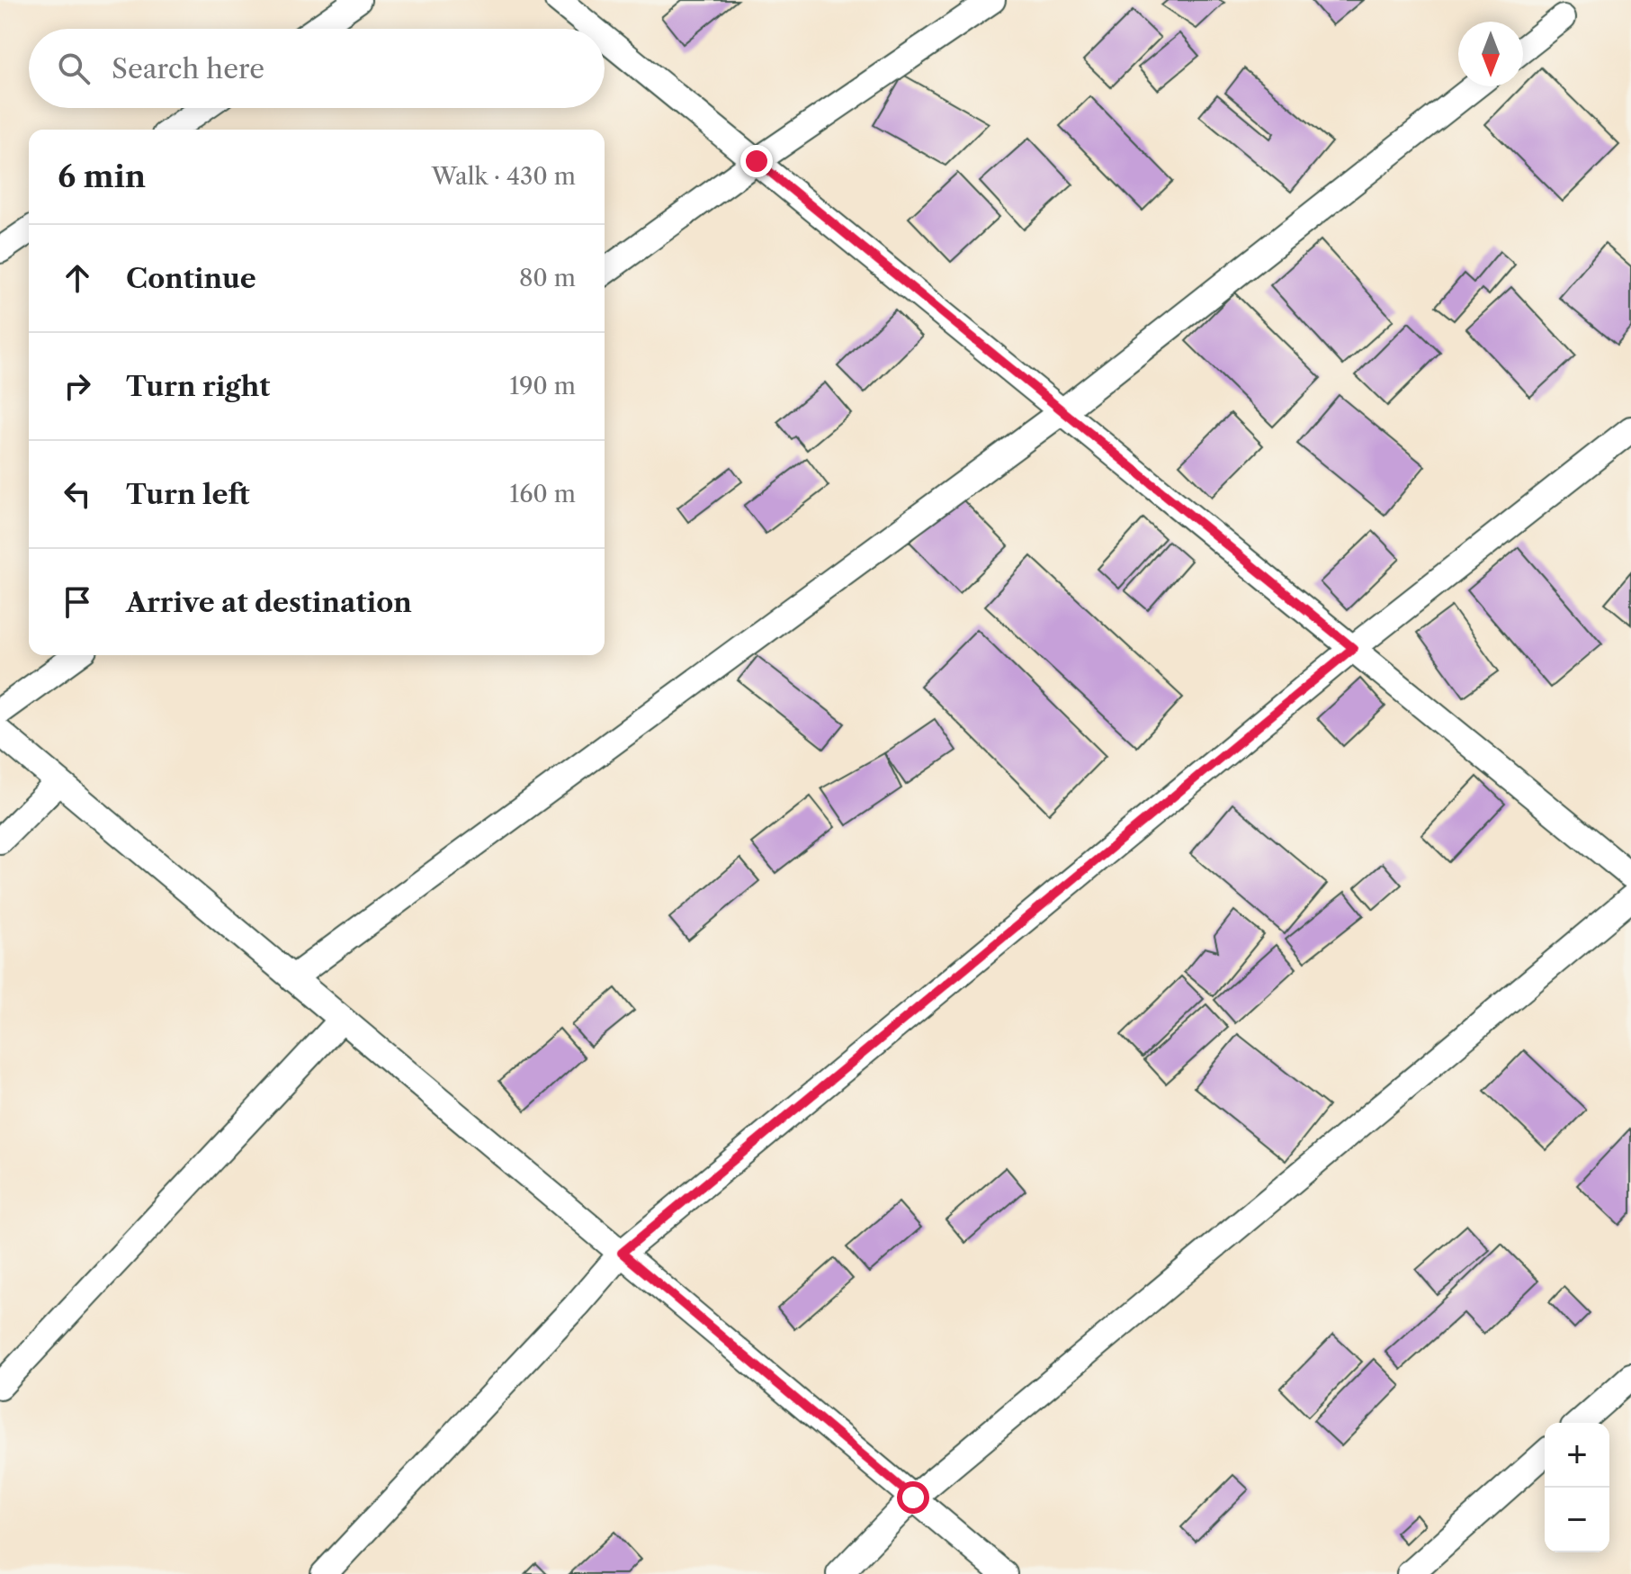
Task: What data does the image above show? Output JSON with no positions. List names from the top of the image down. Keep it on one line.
{"north":"bottom","page":{"search":"Search here","heading":["6 min","Walk · 430 m"],"list":[["Continue","80 m"],["Turn right","190 m"],["Turn left","160 m"],"Arrive at destination"],"map_buttons":["+","−"]}}
